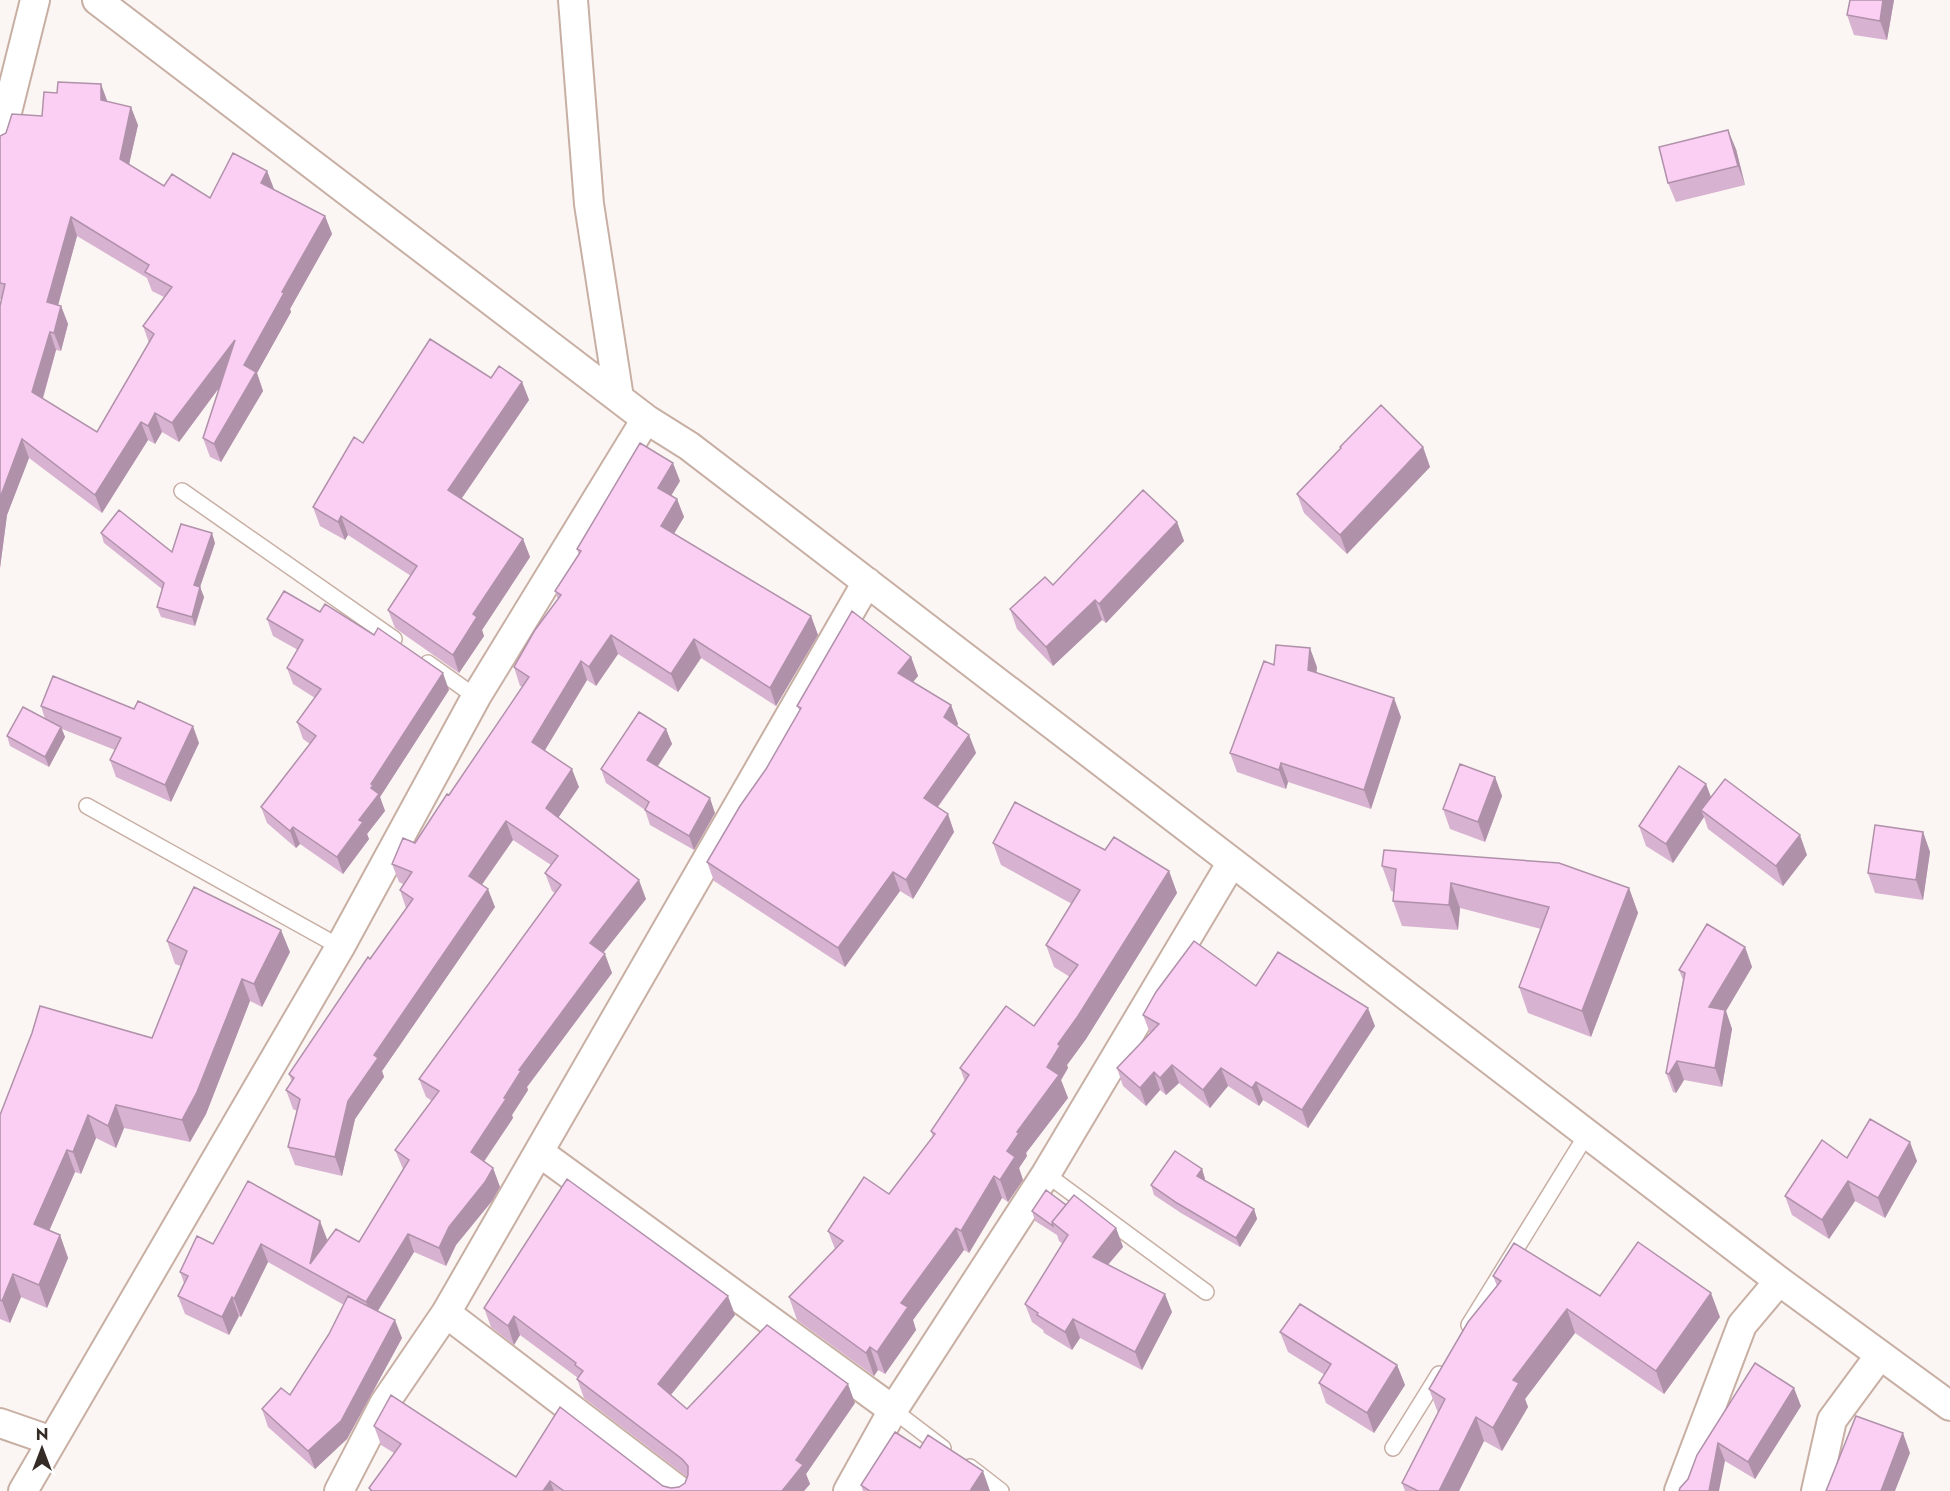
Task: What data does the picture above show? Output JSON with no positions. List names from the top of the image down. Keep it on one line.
{"north":"top"}
